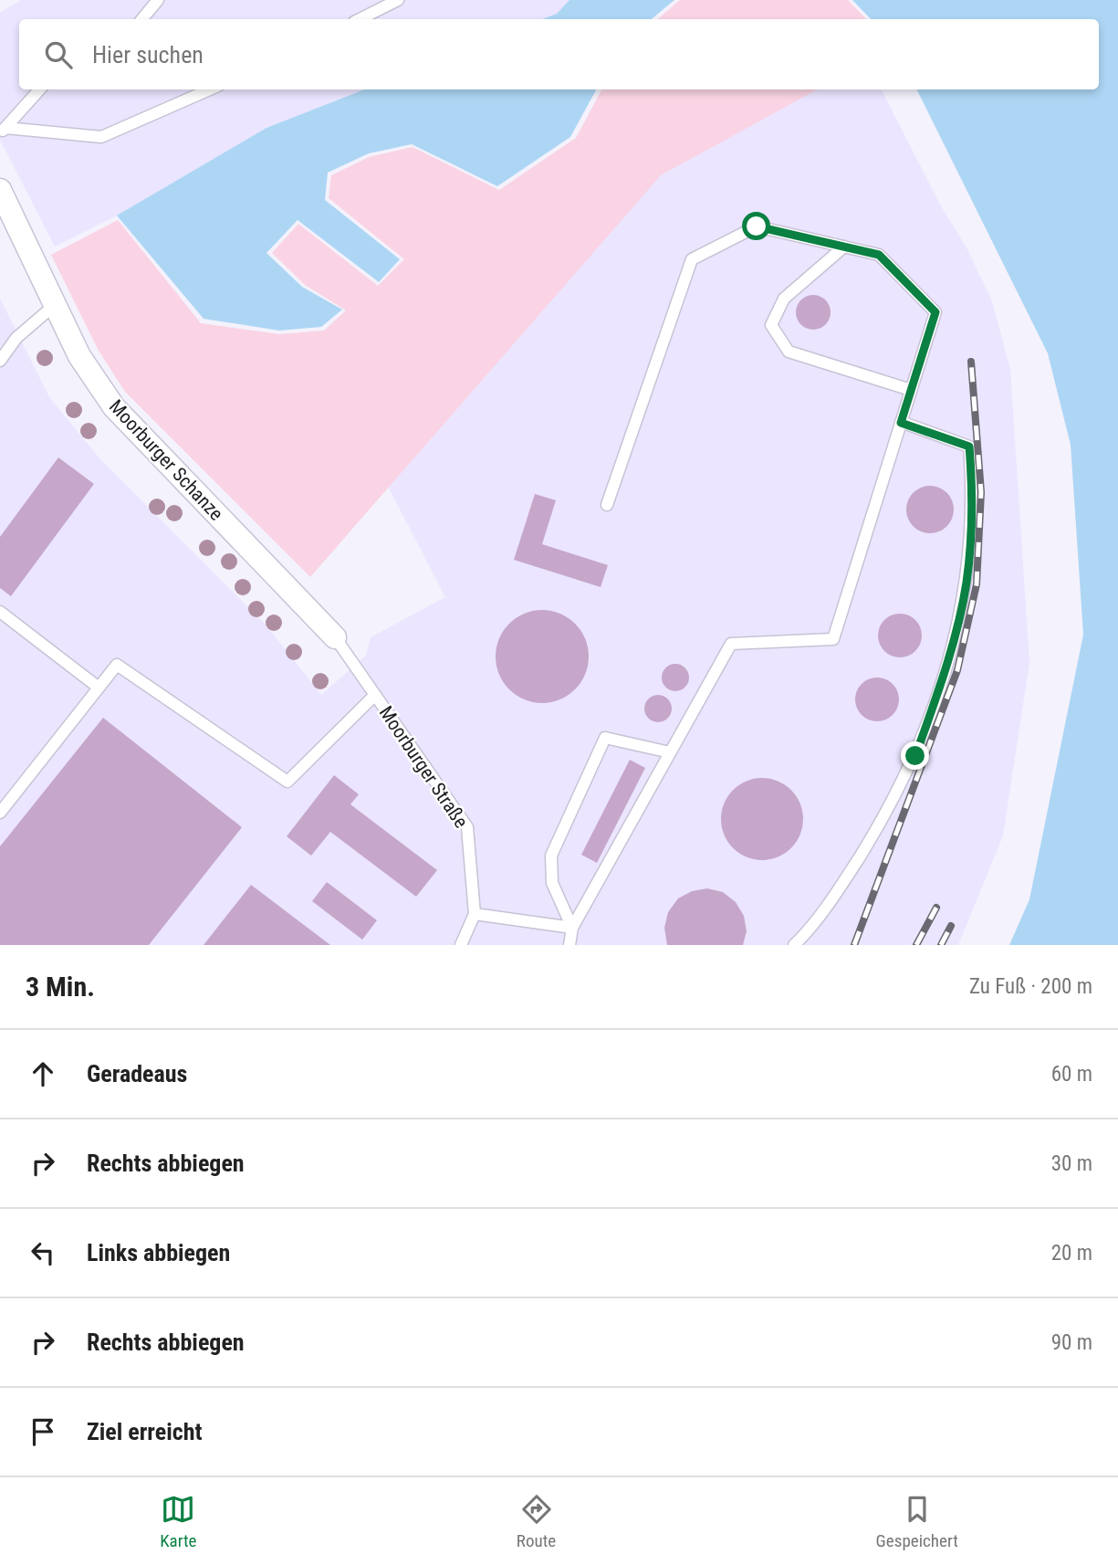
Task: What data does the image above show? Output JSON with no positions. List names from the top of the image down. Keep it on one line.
{"streets":{"street":["Moorburger Schanze"],"lane":["Moorburger Straße"]},"crossings":[["Moorburger Schanze","Moorburger Straße"]],"page":{"search":"Hier suchen","heading":["3 Min.","Zu Fuß · 200 m"],"list":[["Geradeaus","60 m"],["Rechts abbiegen","30 m"],["Links abbiegen","20 m"],["Rechts abbiegen","90 m"],"Ziel erreicht"],"nav":["Karte","Route","Gespeichert"]}}
